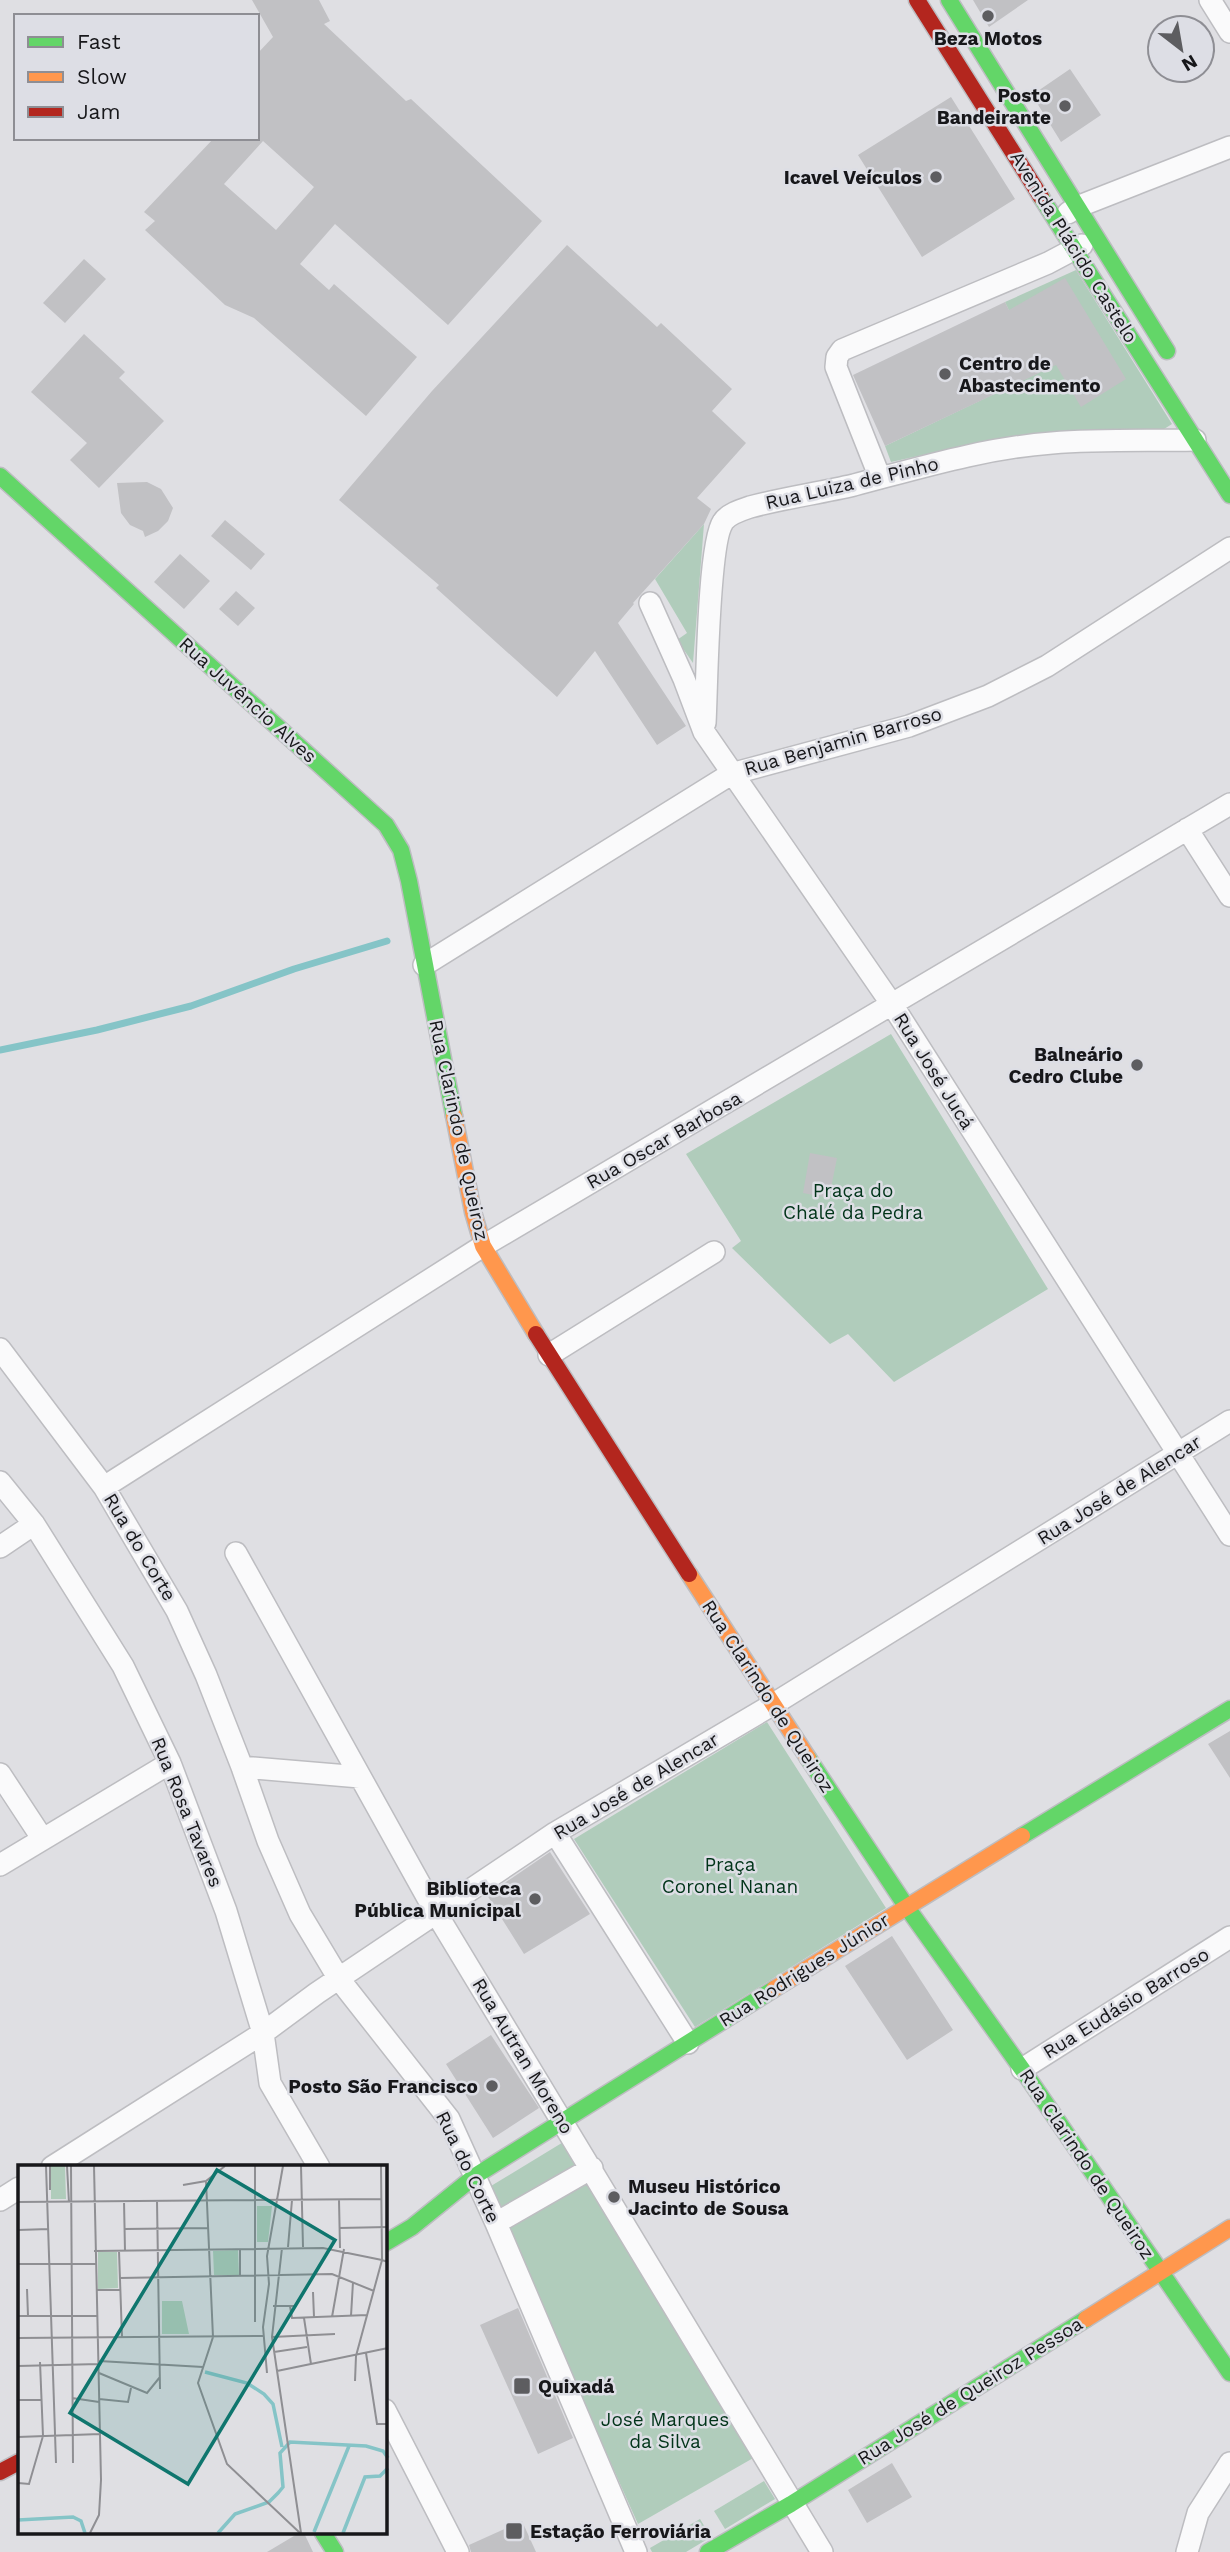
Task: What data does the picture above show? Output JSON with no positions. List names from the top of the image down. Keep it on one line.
{"streets":{"main road":["Avenida Plácido Castelo","Rua Juvêncio Alves","Rua Clarindo de Queiroz","Rua Rodrigues Júnior","Rua José de Queiroz Pessoa"],"street":["Rua Luiza de Pinho","Rua Benjamin Barroso","Rua José Jucá","Rua Oscar Barbosa","Rua José de Alencar","Rua do Corte","Rua Rosa Tavares","Rua Eudásio Barroso","Rua Autran Moreno"]},"crossings":[["Avenida Plácido Castelo","Rua Luiza de Pinho"],["Rua Luiza de Pinho","Rua José Jucá"],["Rua Juvêncio Alves","Rua Benjamin Barroso"],["Rua Juvêncio Alves","Rua Clarindo de Queiroz"],["Rua Benjamin Barroso","Rua José Jucá"],["Rua Benjamin Barroso","Rua Clarindo de Queiroz"],["Rua José Jucá","Rua Oscar Barbosa"],["Rua José Jucá","Rua José de Alencar"],["Rua Clarindo de Queiroz","Rua Oscar Barbosa"],["Rua Clarindo de Queiroz","Rua José de Alencar"],["Rua Clarindo de Queiroz","Rua Rodrigues Júnior"],["Rua Clarindo de Queiroz","Rua Eudásio Barroso"],["Rua Clarindo de Queiroz","Rua José de Queiroz Pessoa"],["Rua Oscar Barbosa","Rua do Corte"],["Rua José de Alencar","Rua do Corte"],["Rua José de Alencar","Rua Rosa Tavares"],["Rua José de Alencar","Rua Autran Moreno"],["Rua do Corte","Rua Rodrigues Júnior"],["Rua Rodrigues Júnior","Rua Autran Moreno"],["Rua Autran Moreno","Rua José de Queiroz Pessoa"]],"parks":["Praça do Chalé da Pedra","Praça Coronel Nanan","José Marques da Silva"],"places":{"other":["Beza Motos","Posto Bandeirante","Icavel Veículos","Centro de Abastecimento","Balneário Cedro Clube","Biblioteca Pública Municipal","Posto São Francisco","Museu Histórico Jacinto de Sousa"],"transit":["Quixadá","Estação Ferroviária"]},"legend":["Fast","Slow","Jam"],"north":"bottom right"}
